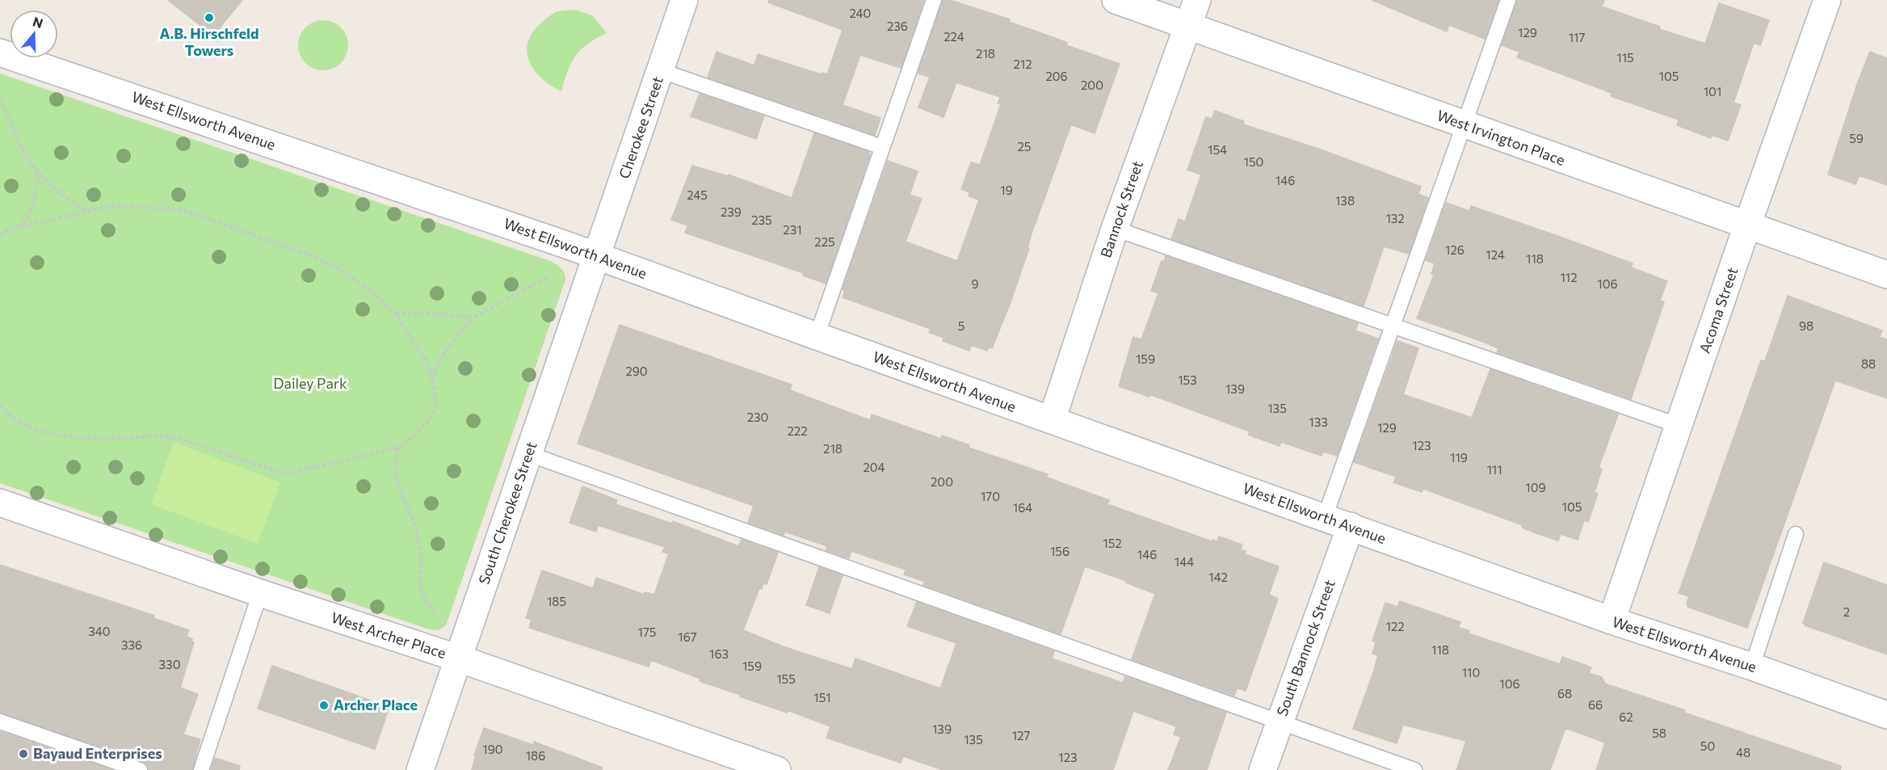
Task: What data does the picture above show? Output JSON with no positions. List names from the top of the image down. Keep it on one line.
{"streets":{"street":["West Ellsworth Avenue","Cherokee Street","West Irvington Place","Bannock Street","Acoma Street","South Cherokee Street","West Archer Place","South Bannock Street"]},"crossings":[["West Ellsworth Avenue","Cherokee Street"],["West Ellsworth Avenue","Bannock Street"],["West Ellsworth Avenue","Acoma Street"],["West Ellsworth Avenue","South Cherokee Street"],["West Ellsworth Avenue","South Bannock Street"],["Cherokee Street","South Cherokee Street"],["West Irvington Place","Bannock Street"],["West Irvington Place","Acoma Street"],["South Cherokee Street","West Archer Place"]],"parks":["Dailey Park"],"places":["A.B. Hirschfeld Towers","Archer Place","Bayaud Enterprises"],"house_numbers":["240","236","129","224","117","218","115","212","206","105","200","101","59","25","154","150","146","19","245","138","239","132","235","231","225","126","124","118","112","9","106","5","98","159","88","290","153","139","135","230","133","129","222","123","218","119","204","111","200","109","170","105","164","152","156","146","144","142","185","2","122","340","175","167","336","118","163","330","159","110","155","106","68","151","66","62","139","58","127","135","50","190","48","186","123"],"north":"top"}
